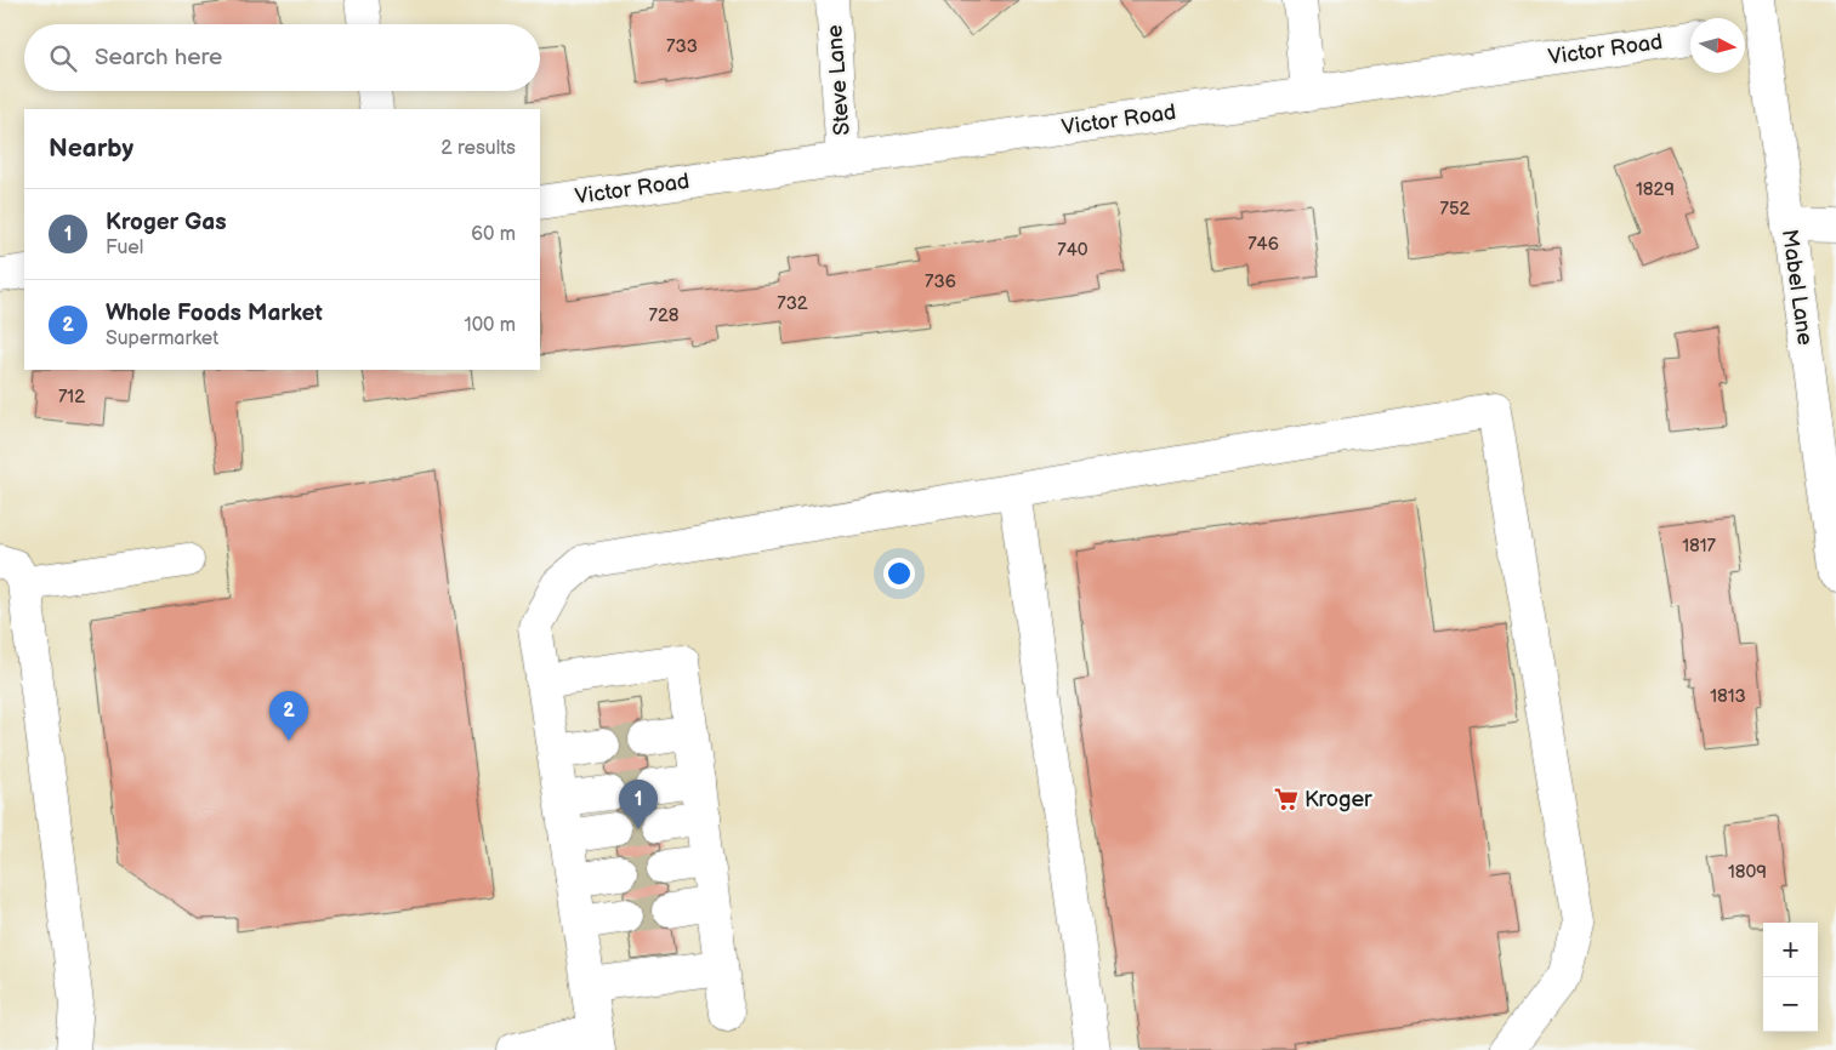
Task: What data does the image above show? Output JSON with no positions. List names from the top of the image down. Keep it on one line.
{"streets":{"street":["Victor Road","Steve Lane","Mabel Lane"]},"crossings":[["Victor Road","Steve Lane"]],"places":{"supermarket":["Kroger"]},"house_numbers":["733","1829","752","746","740","736","732","728","712","1817","1813","1809"],"north":"right","page":{"search":"Search here","heading":["Nearby","2 results"],"list":[{"mark":"1","name":"Kroger Gas","note":"Fuel","value":"60 m"},{"mark":"2","name":"Whole Foods Market","note":"Supermarket","value":"100 m"}],"pins":["2","1"],"map_buttons":["+","−"]}}
